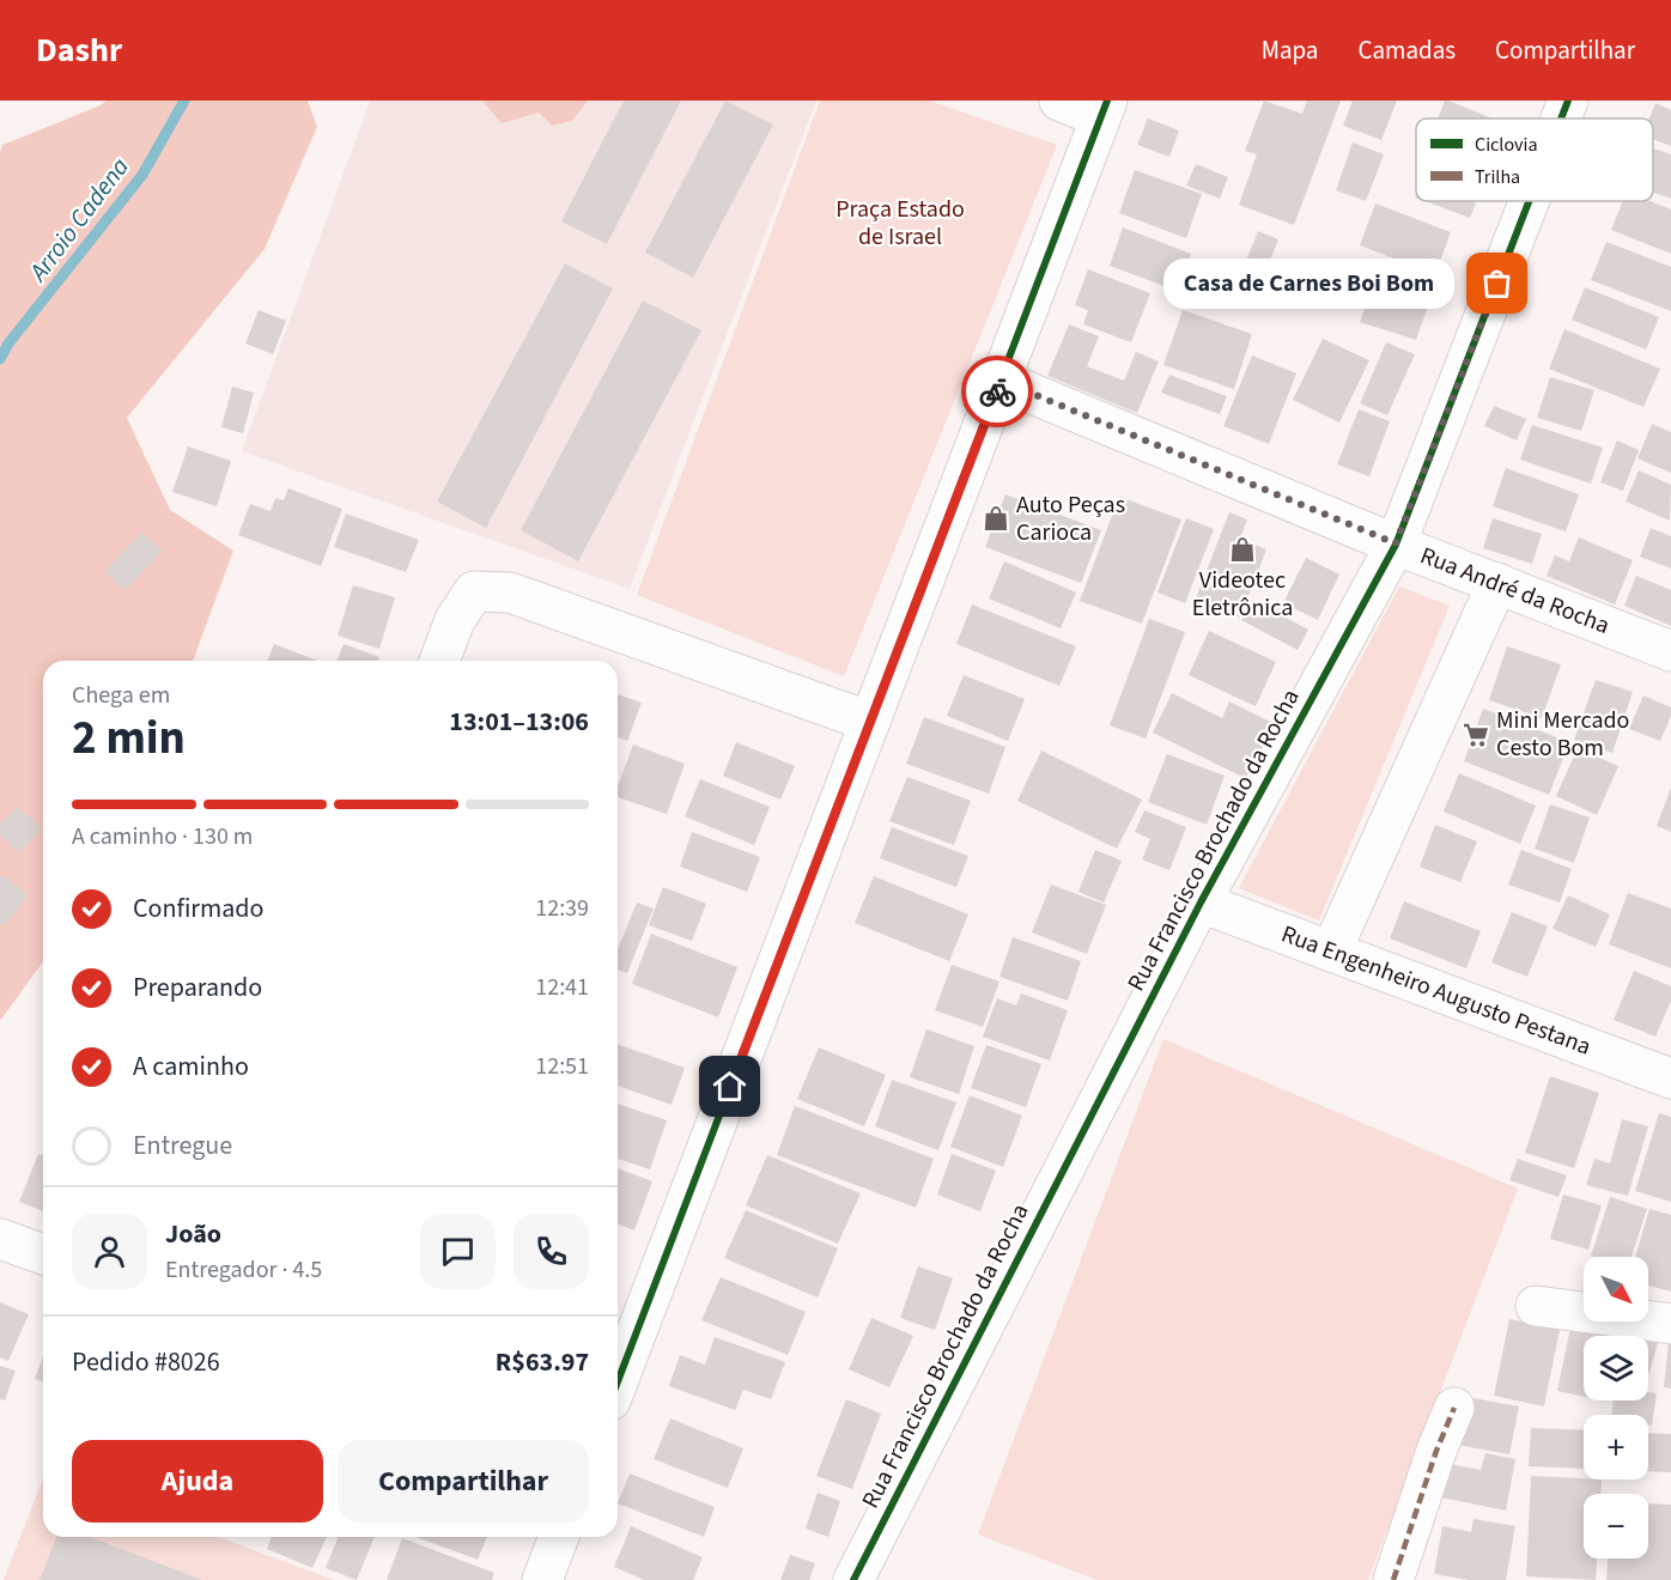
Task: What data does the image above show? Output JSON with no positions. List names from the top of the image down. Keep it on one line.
{"streets":{"street":["Rua André da Rocha","Rua Francisco Brochado da Rocha","Rua Engenheiro Augusto Pestana"]},"crossings":[["Rua André da Rocha","Rua Francisco Brochado da Rocha"],["Rua Francisco Brochado da Rocha","Rua Engenheiro Augusto Pestana"]],"water":["Arroio Cadena"],"parks":["Praça Estado de Israel"],"places":{"other":["Casa de Carnes Boi Bom"],"shop":["Auto Peças Carioca","Videotec Eletrônica"],"supermarket":["Mini Mercado Cesto Bom"]},"legend":["Ciclovia","Trilha"],"north":"bottom right","page":{"header":"Dashr","nav":["Mapa","Camadas","Compartilhar"],"bubble":"Casa de Carnes Boi Bom","heading":["2 min","Chega em","13:01–13:06"],"panel":["João","Entregador · 4.5","Pedido #8026","R$63.97"],"bar":"A caminho · 130 m","list":[["Confirmado","12:39"],["Preparando","12:41"],["A caminho","12:51"],"Entregue"],"map_buttons":["+","−"],"buttons":["Ajuda","Compartilhar"]}}
